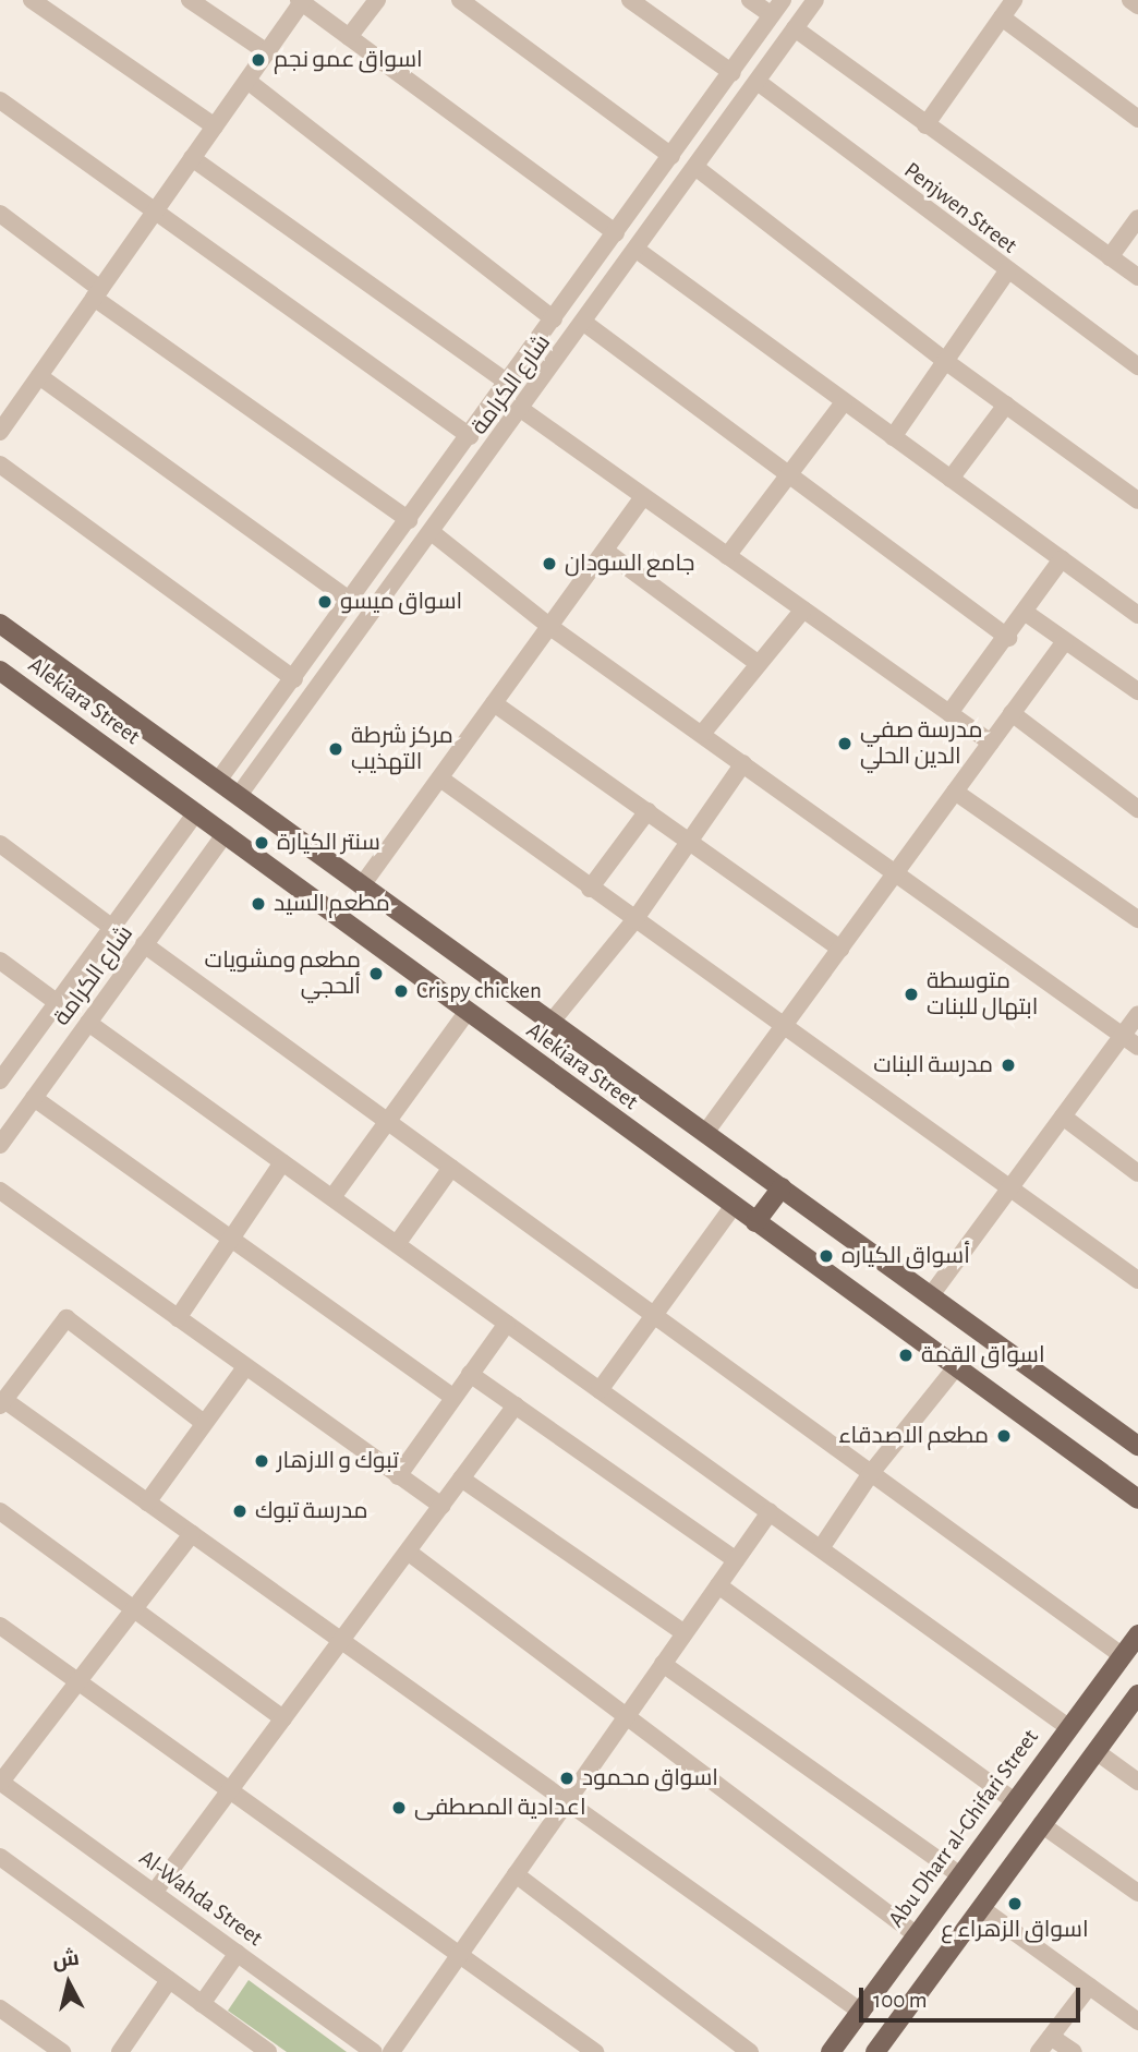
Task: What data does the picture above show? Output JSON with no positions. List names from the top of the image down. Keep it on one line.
{"streets":{"main road":["Alekiara Street","Abu Dharr al-Ghifari Street"],"street":["Penjwen Street","شارع الكرامة","Al-Wahda Street"]},"crossings":[["Penjwen Street","شارع الكرامة"],["شارع الكرامة","Alekiara Street"]],"places":["اسواق عمو نجم","جامع السودان","اسواق ميسو","مدرسة صفي الدين الحلي","مركز شرطة التهذيب","سنتر الكيارة","مطعم السيد","مطعم ومشويات ألحجي","Crispy chicken","متوسطة ابتهال للبنات","مدرسة البنات","أسواق الكياره","اسواق القمة","مطعم الاصدقاء","تبوك و الازهار","مدرسة تبوك","اسواق محمود","اعدادية المصطفى","اسواق الزهراء ع"],"scale_bar":"100 m","north":"top"}
